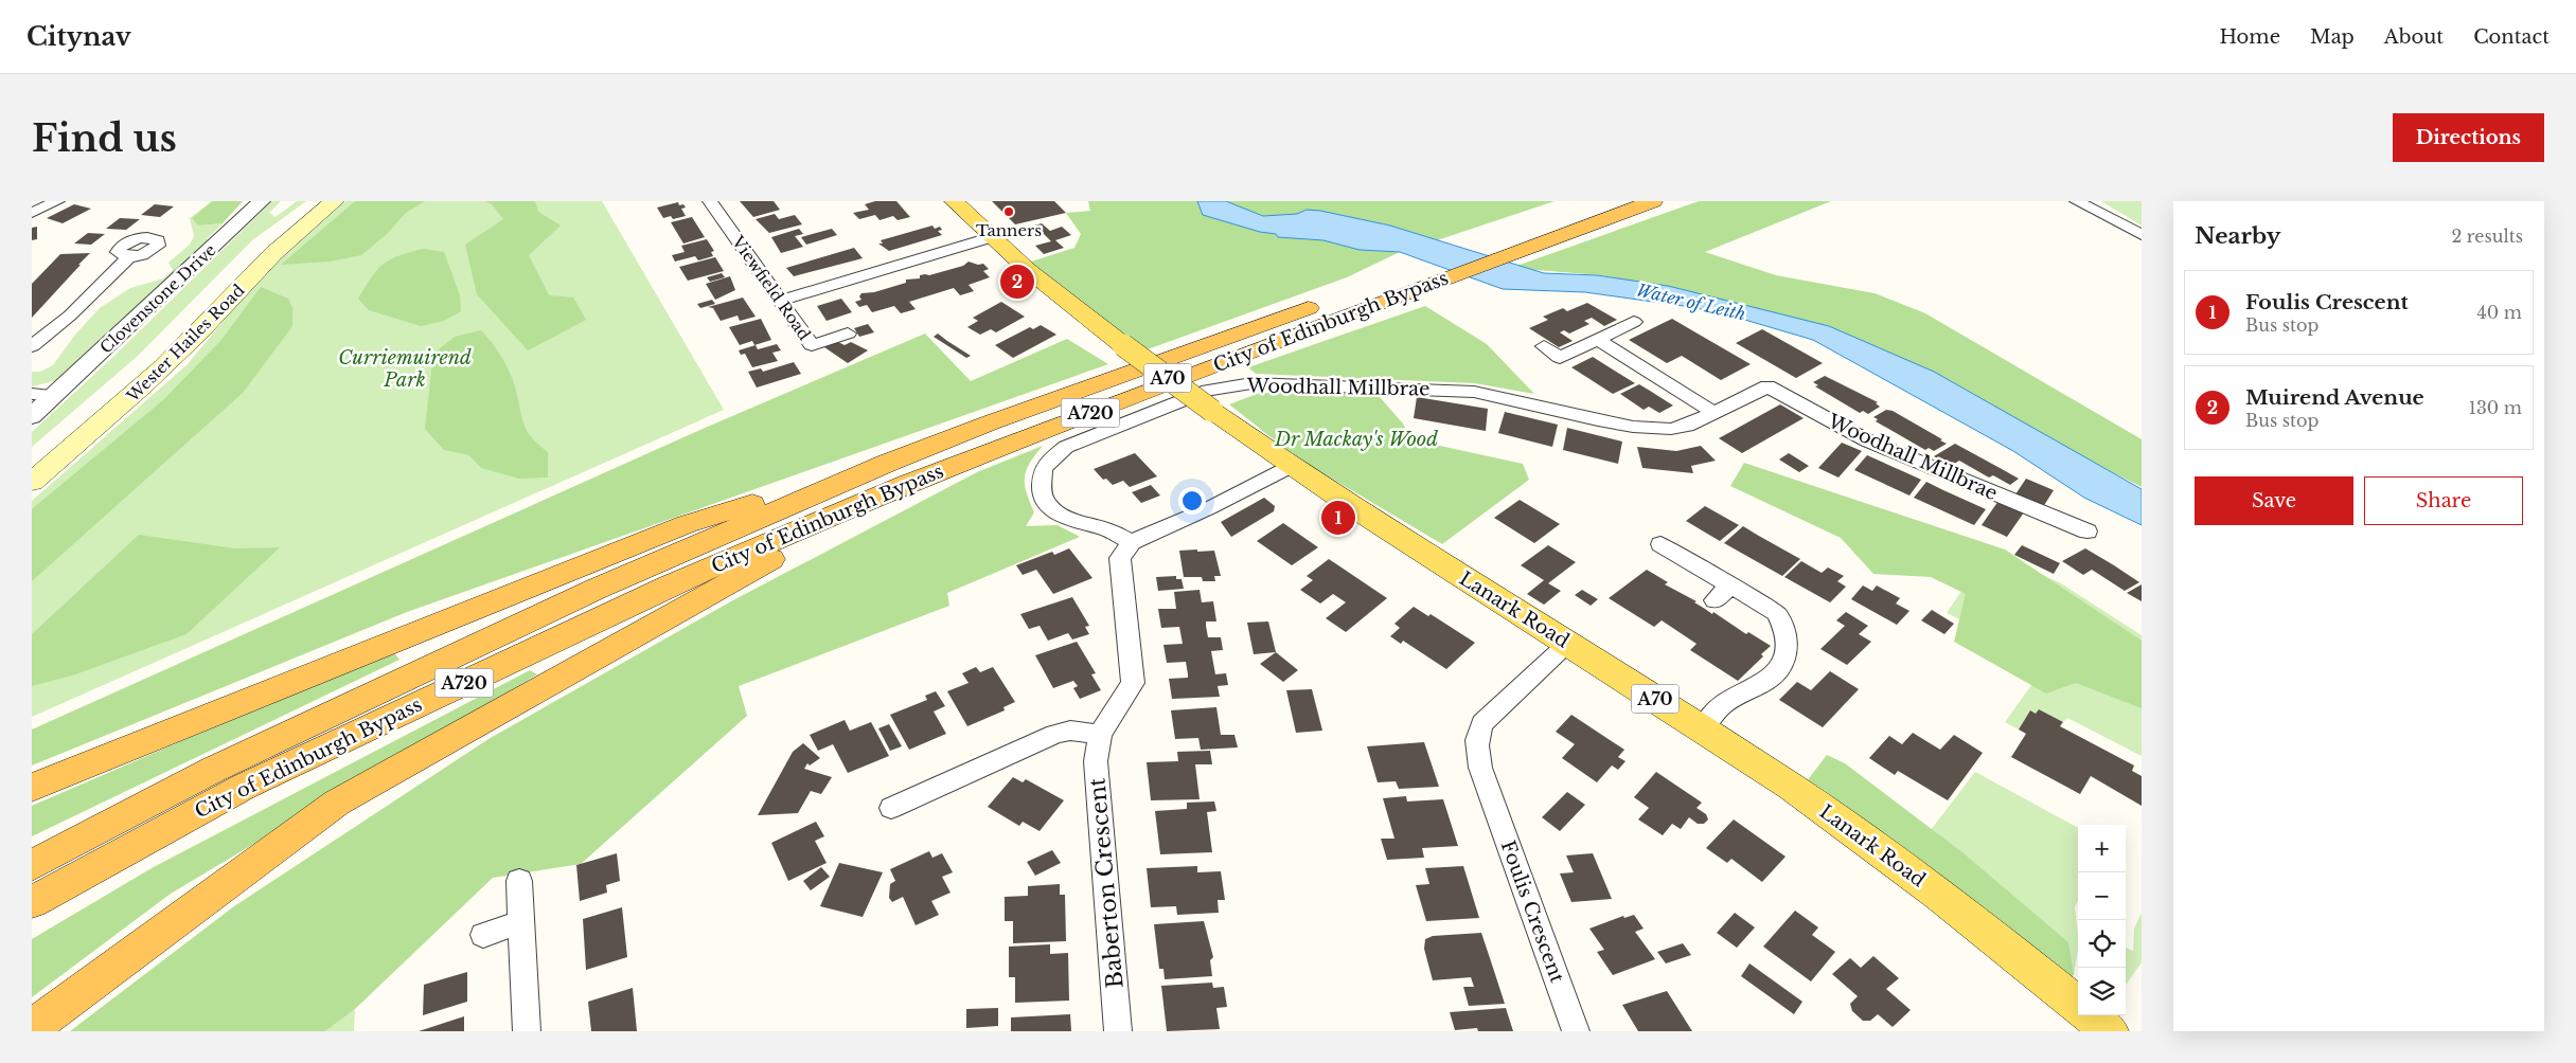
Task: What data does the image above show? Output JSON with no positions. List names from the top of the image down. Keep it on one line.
{"streets":{"highway":["City of Edinburgh Bypass","A720"],"main road":["Wester Hailes Road","A70","Lanark Road"],"street":["Viewfield Road","Clovenstone Drive","Woodhall Millbrae","Baberton Crescent","Foulis Crescent"]},"crossings":[["Woodhall Millbrae","Baberton Crescent"],["Lanark Road","Foulis Crescent"]],"water":["Water of Leith"],"parks":["Curriemuirend Park","Dr Mackay's Wood"],"places":["Tanners"],"page":{"header":"Citynav","nav":["Home","Map","About","Contact"],"buttons":["Directions",["Save","Share"]],"title":"Find us","heading":["Nearby","2 results"],"pins":["2","1"],"list":[{"mark":"1","name":"Foulis Crescent","note":"Bus stop","value":"40 m"},{"mark":"2","name":"Muirend Avenue","note":"Bus stop","value":"130 m"}],"map_buttons":["+","−"]}}
